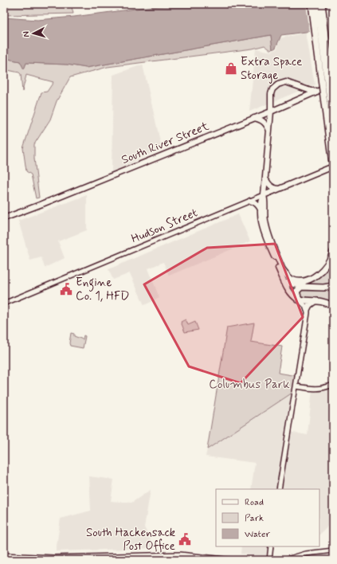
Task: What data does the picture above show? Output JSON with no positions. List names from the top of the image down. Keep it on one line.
{"streets":{"main road":["South River Street","Hudson Street"]},"parks":["Columbus Park"],"places":{"shop":["Extra Space Storage"],"public building":["Engine Co. 1, HFD","South Hackensack Post Office"]},"legend":["Road","Park","Water"],"north":"left"}
